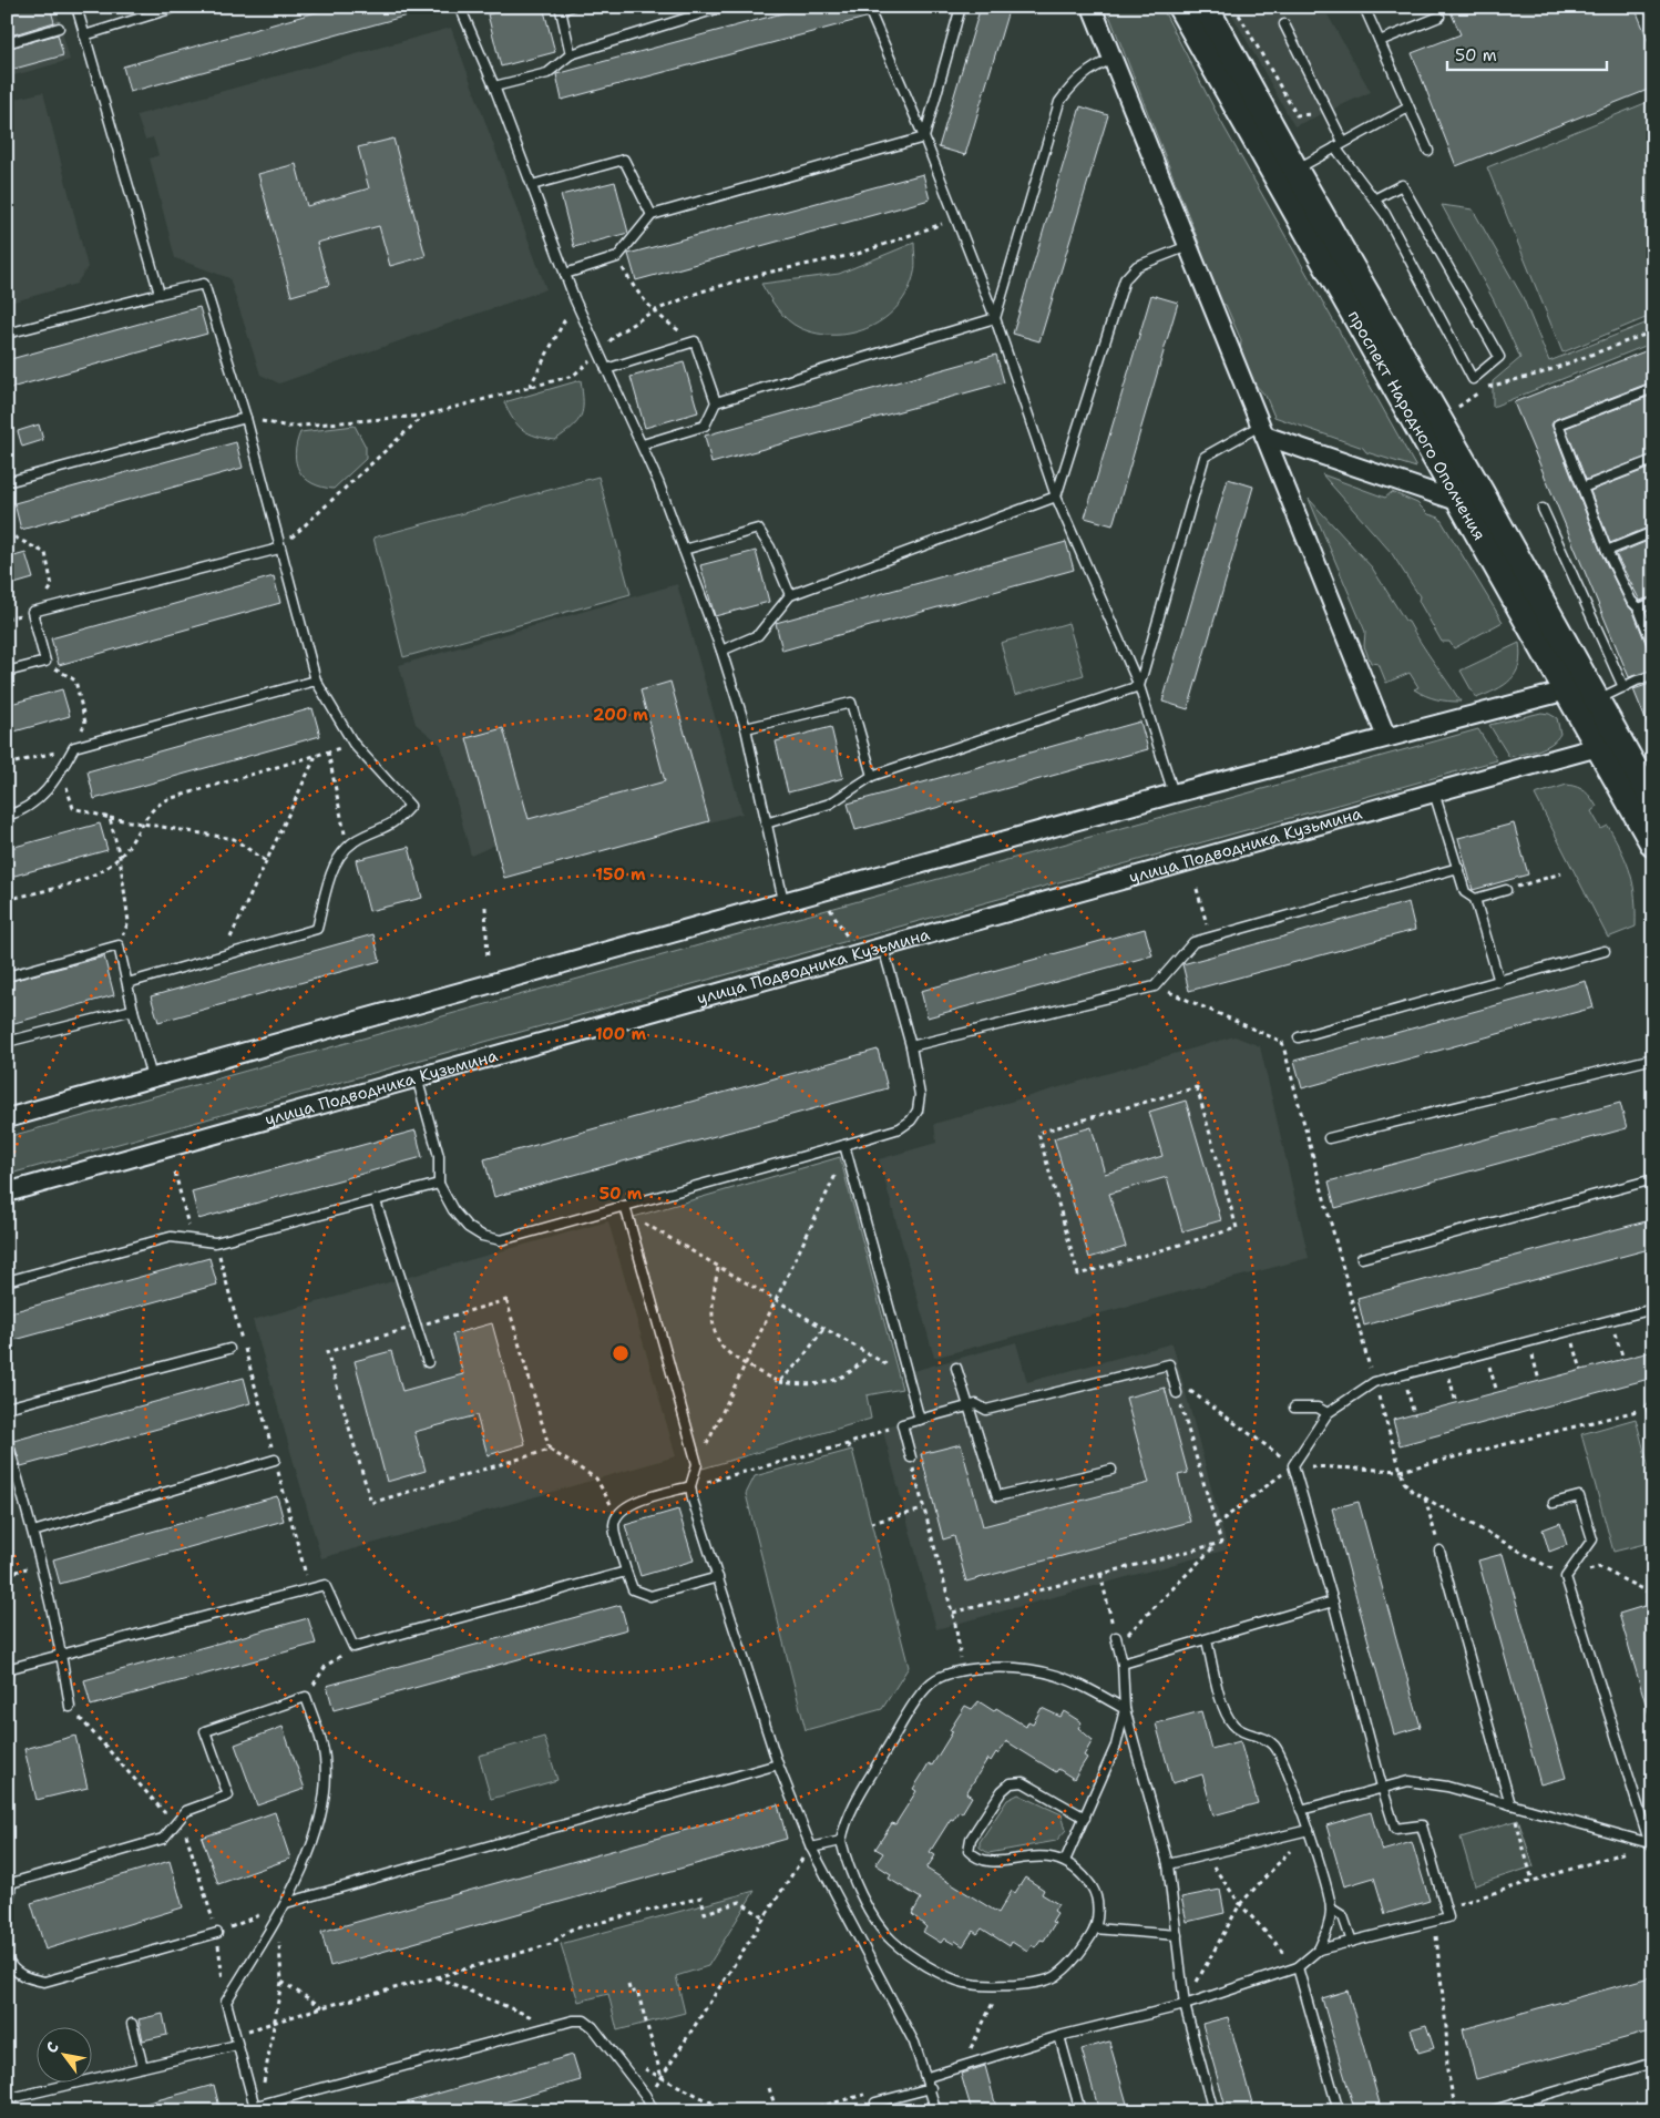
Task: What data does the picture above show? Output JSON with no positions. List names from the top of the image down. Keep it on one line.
{"streets":{"main road":["проспект Народного Ополчения"],"street":["улица Подводника Кузьмина"]},"crossings":[["проспект Народного Ополчения","улица Подводника Кузьмина"]],"scale_bar":"50 m","north":"top left","rings":["200 m","150 m","100 m","50 m"]}
